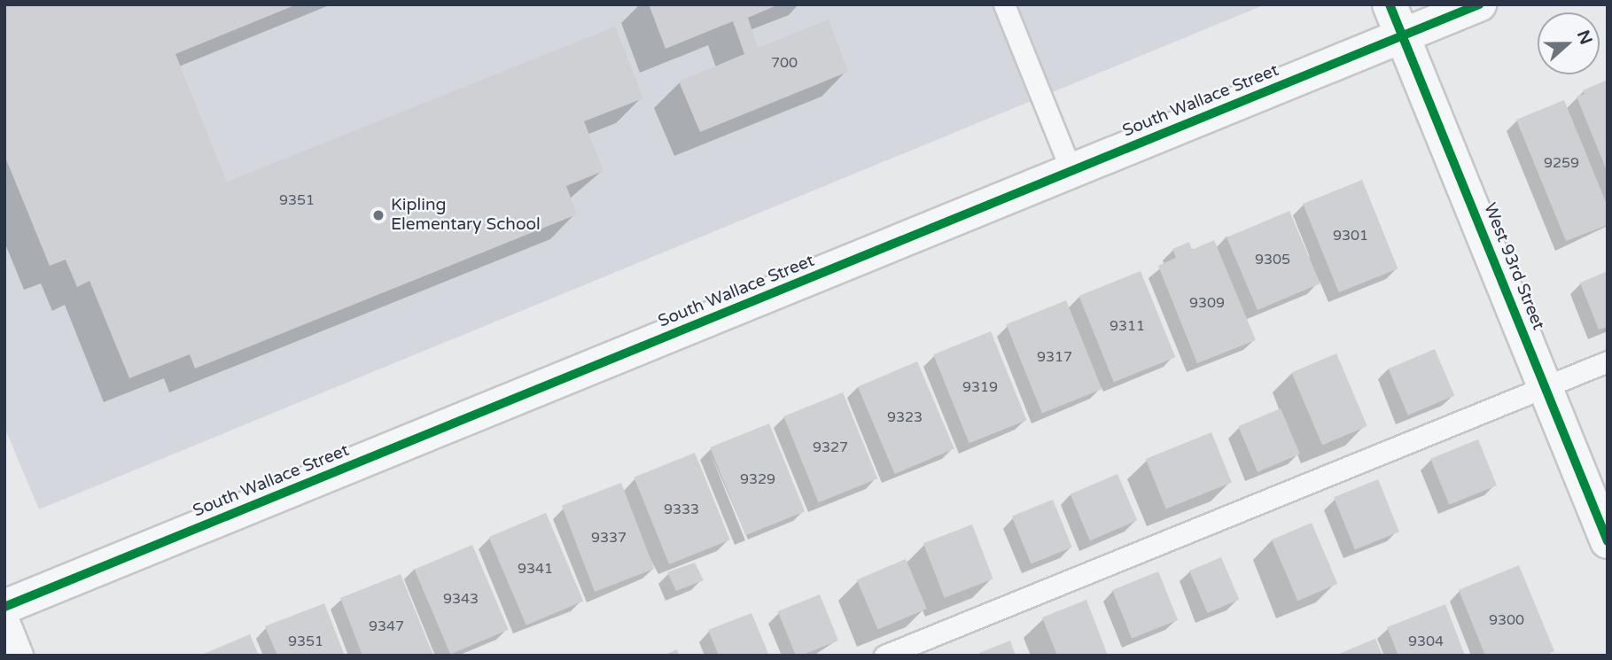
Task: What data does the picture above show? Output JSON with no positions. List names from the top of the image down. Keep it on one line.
{"streets":{"street":["South Wallace Street","West 93rd Street"]},"crossings":[["South Wallace Street","West 93rd Street"]],"places":["Kipling Elementary School"],"house_numbers":["700","9259","9351","9301","9305","9309","9311","9317","9319","9323","9327","9329","9333","9337","9341","9343","9300","9347","9351","9304"],"north":"right"}
